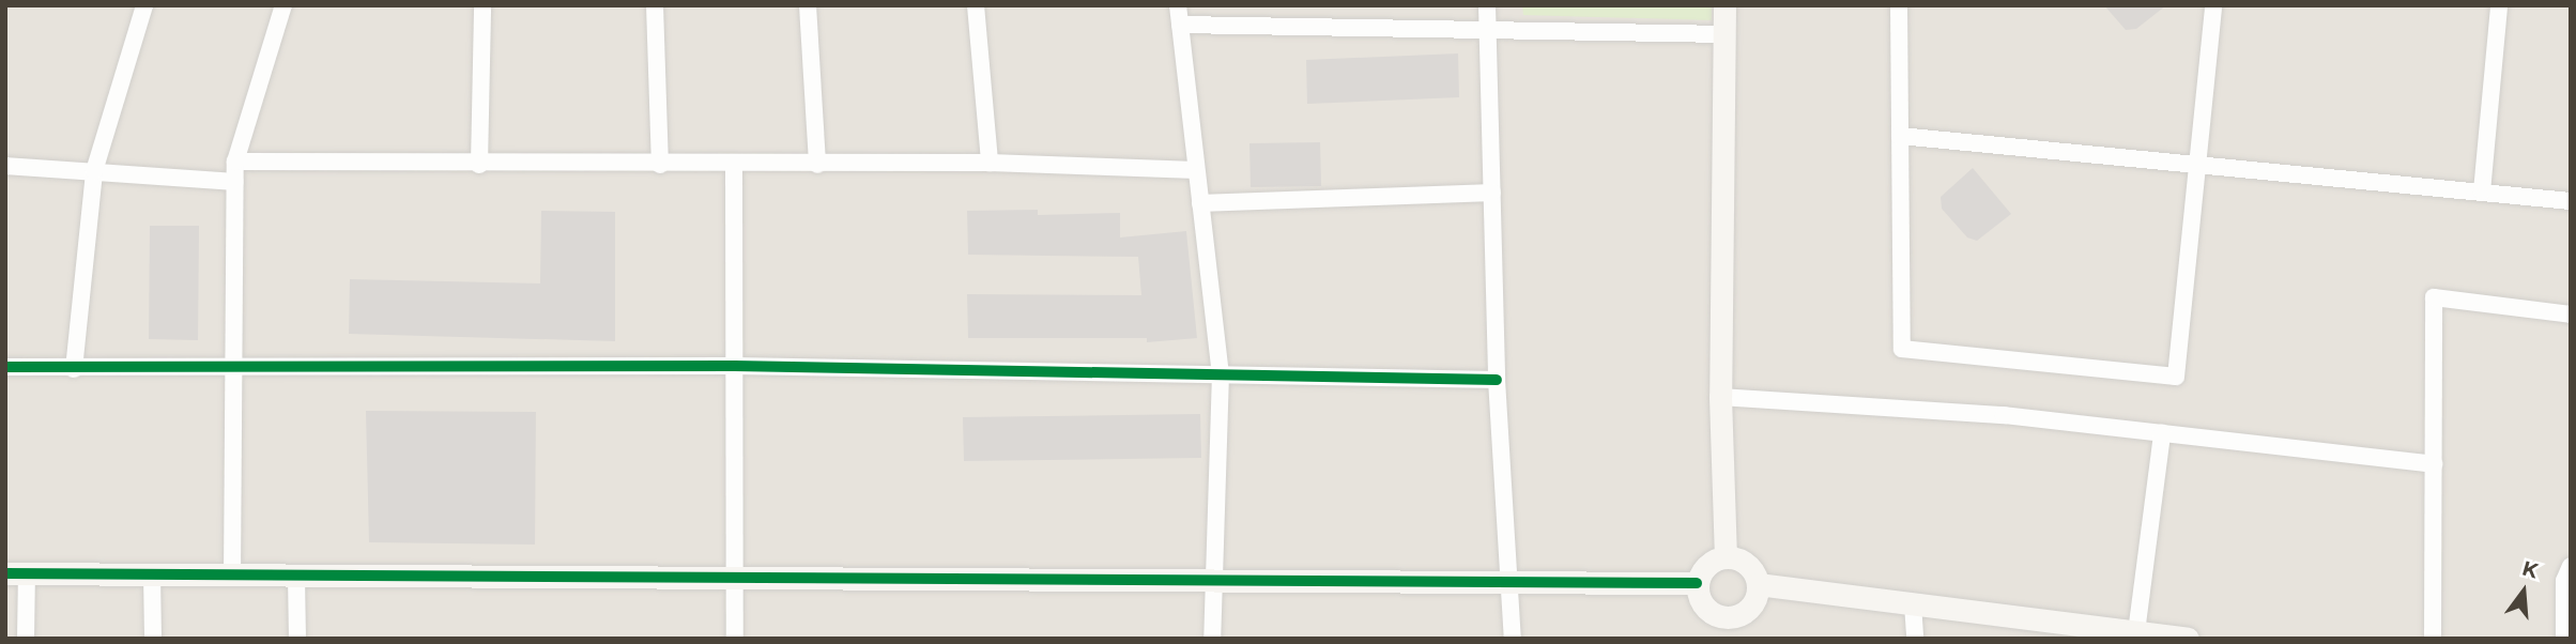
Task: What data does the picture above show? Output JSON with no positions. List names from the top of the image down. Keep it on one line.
{"north":"top"}
